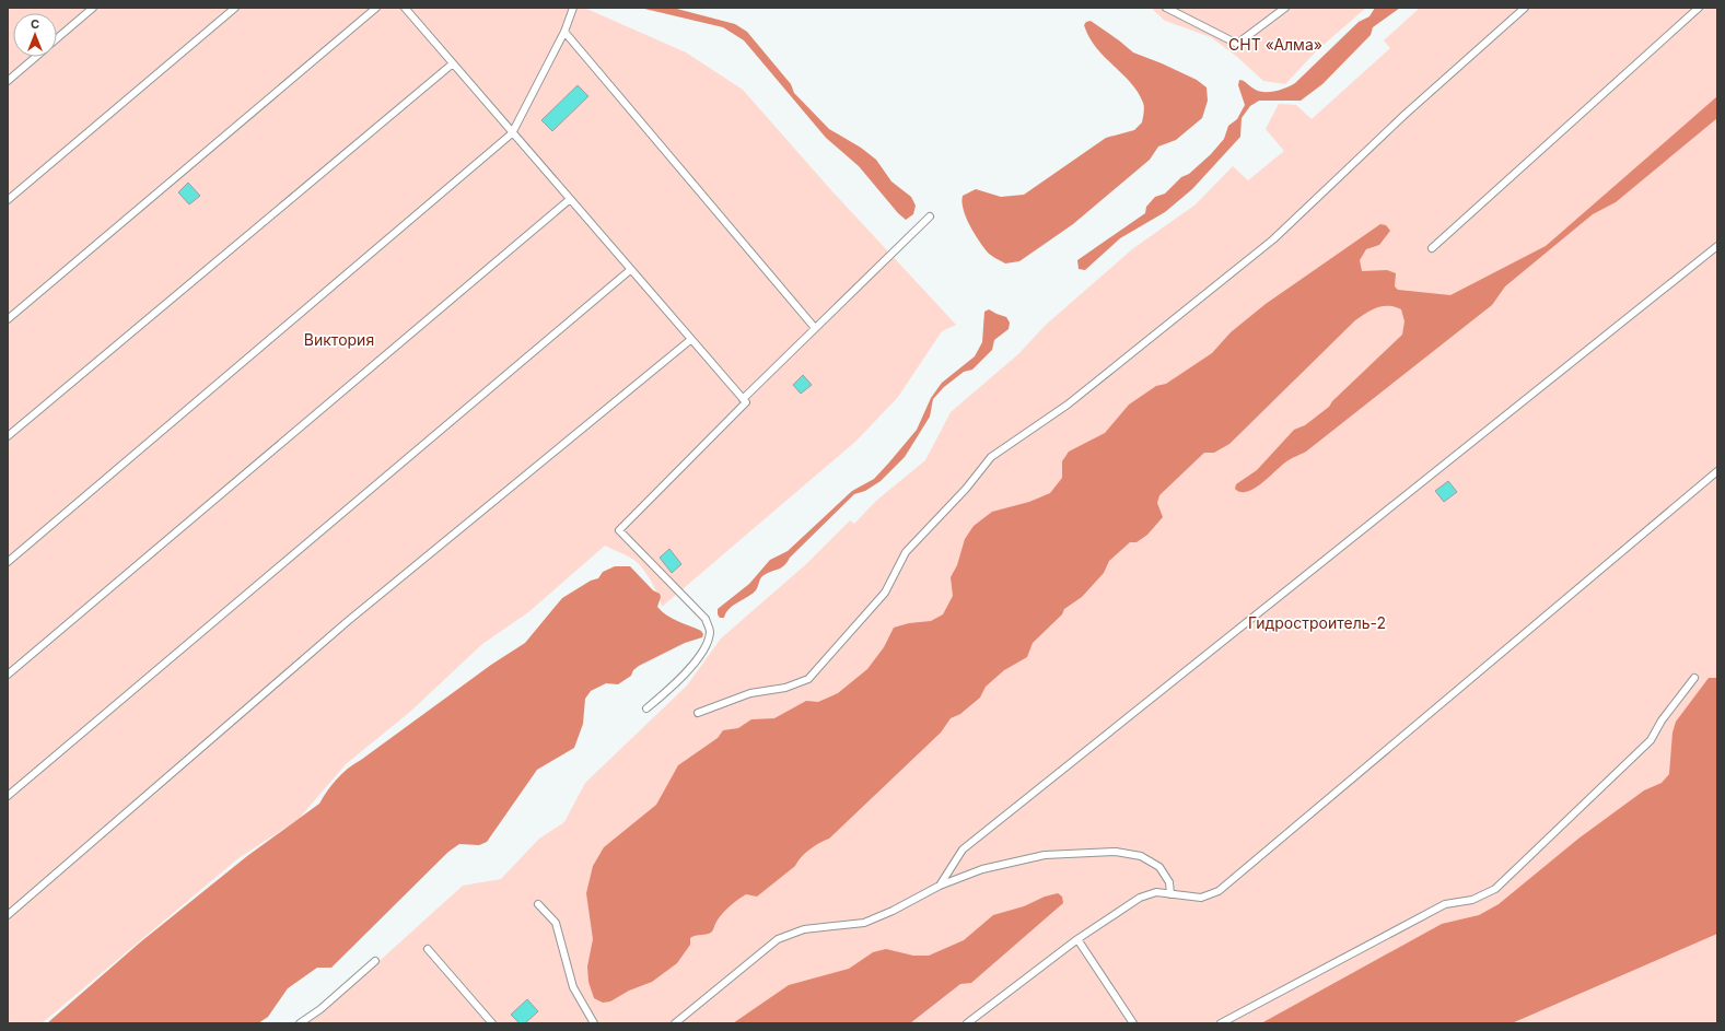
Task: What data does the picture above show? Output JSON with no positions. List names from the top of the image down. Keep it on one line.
{"parks":["СНТ «Алма»","Виктория","Гидростроитель-2"],"north":"top"}
